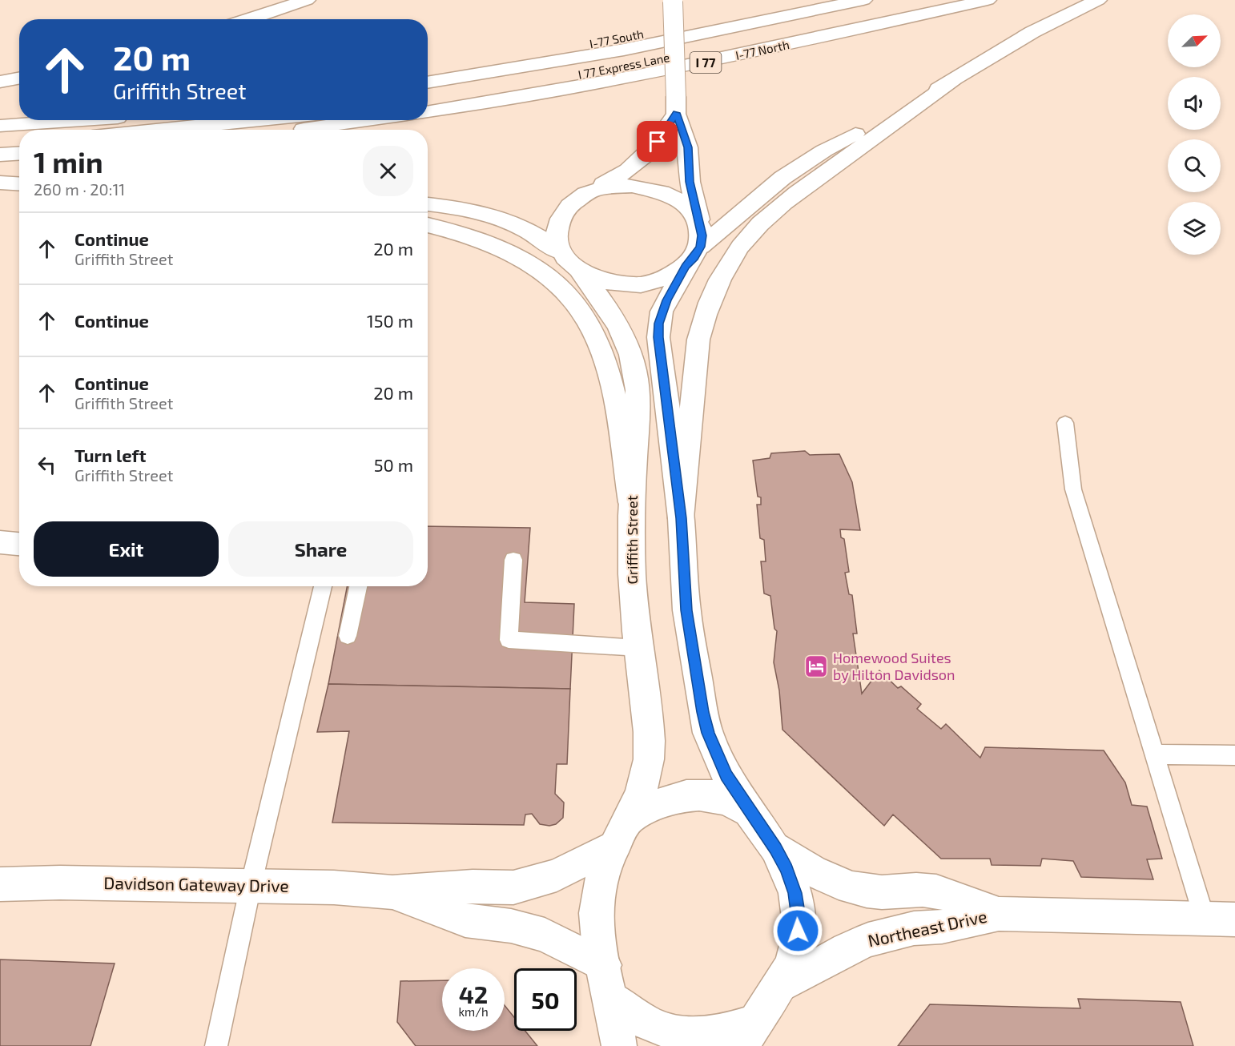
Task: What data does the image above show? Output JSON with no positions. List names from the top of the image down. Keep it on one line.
{"streets":{"main road":["I-77 South","I-77 North","I 77","I 77 Express Lane","Griffith Street","Davidson Gateway Drive","Northeast Drive"]},"crossings":[["Griffith Street","Davidson Gateway Drive"]],"places":{"hotel":["Homewood Suites by Hilton Davidson"]},"north":"top right","page":{"turn":["20 m","Griffith Street"],"heading":["1 min","260 m · 20:11"],"list":[{"name":"Continue","note":"Griffith Street","value":"20 m"},{"name":"Continue","value":"150 m"},{"name":"Continue","note":"Griffith Street","value":"20 m"},{"name":"Turn left","note":"Griffith Street","value":"50 m"}],"buttons":["Exit","Share"],"speed":"42 km/h","limit":"50"}}
